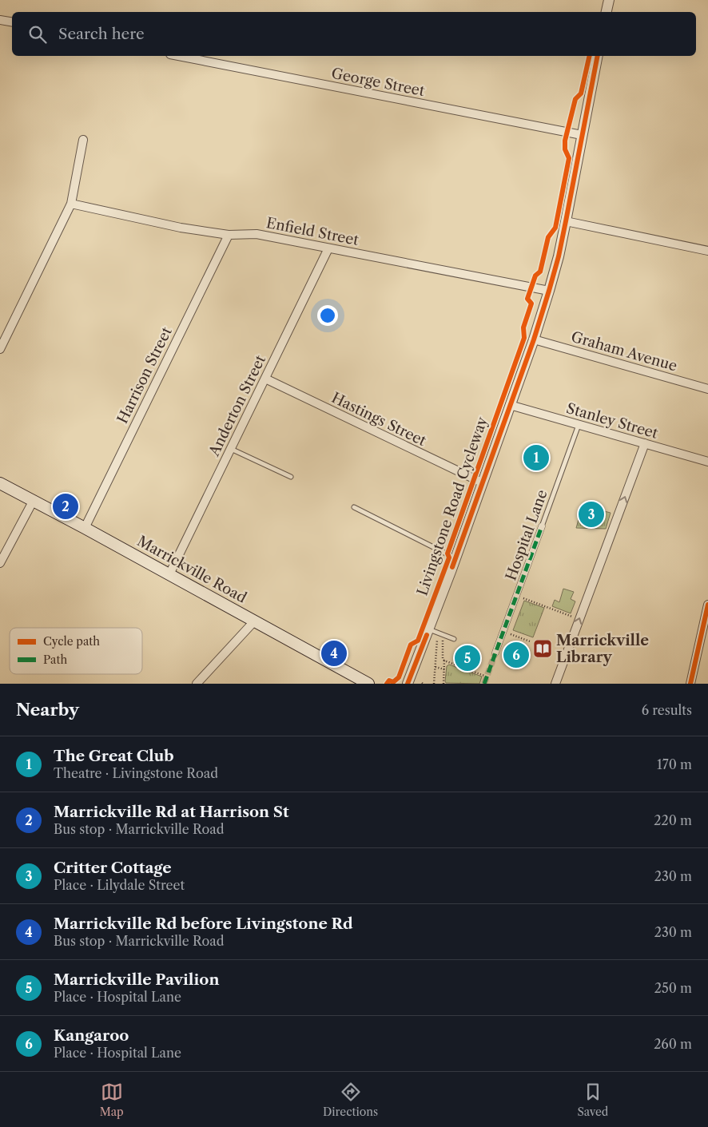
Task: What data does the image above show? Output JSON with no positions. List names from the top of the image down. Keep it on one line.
{"streets":{"main road":["Marrickville Road"],"street":["George Street","Enfield Street","Graham Avenue","Harrison Street","Anderton Street","Hastings Street","Stanley Street","Hospital Lane"],"cycle path":["Livingstone Road Cycleway"]},"crossings":[["Enfield Street","Harrison Street"],["Enfield Street","Anderton Street"],["Harrison Street","Marrickville Road"],["Anderton Street","Hastings Street"],["Anderton Street","Marrickville Road"],["Stanley Street","Hospital Lane"]],"places":{"library":["Marrickville Library"]},"legend":["Cycle path","Path"],"page":{"search":"Search here","pins":["1","2","3","4","6","5"],"heading":["Nearby","6 results"],"list":[{"mark":"1","name":"The Great Club","note":"Theatre · Livingstone Road","value":"170 m"},{"mark":"2","name":"Marrickville Rd at Harrison St","note":"Bus stop · Marrickville Road","value":"220 m"},{"mark":"3","name":"Critter Cottage","note":"Place · Lilydale Street","value":"230 m"},{"mark":"4","name":"Marrickville Rd before Livingstone Rd","note":"Bus stop · Marrickville Road","value":"230 m"},{"mark":"5","name":"Marrickville Pavilion","note":"Place · Hospital Lane","value":"250 m"},{"mark":"6","name":"Kangaroo","note":"Place · Hospital Lane","value":"260 m"}],"nav":["Map","Directions","Saved"]}}
